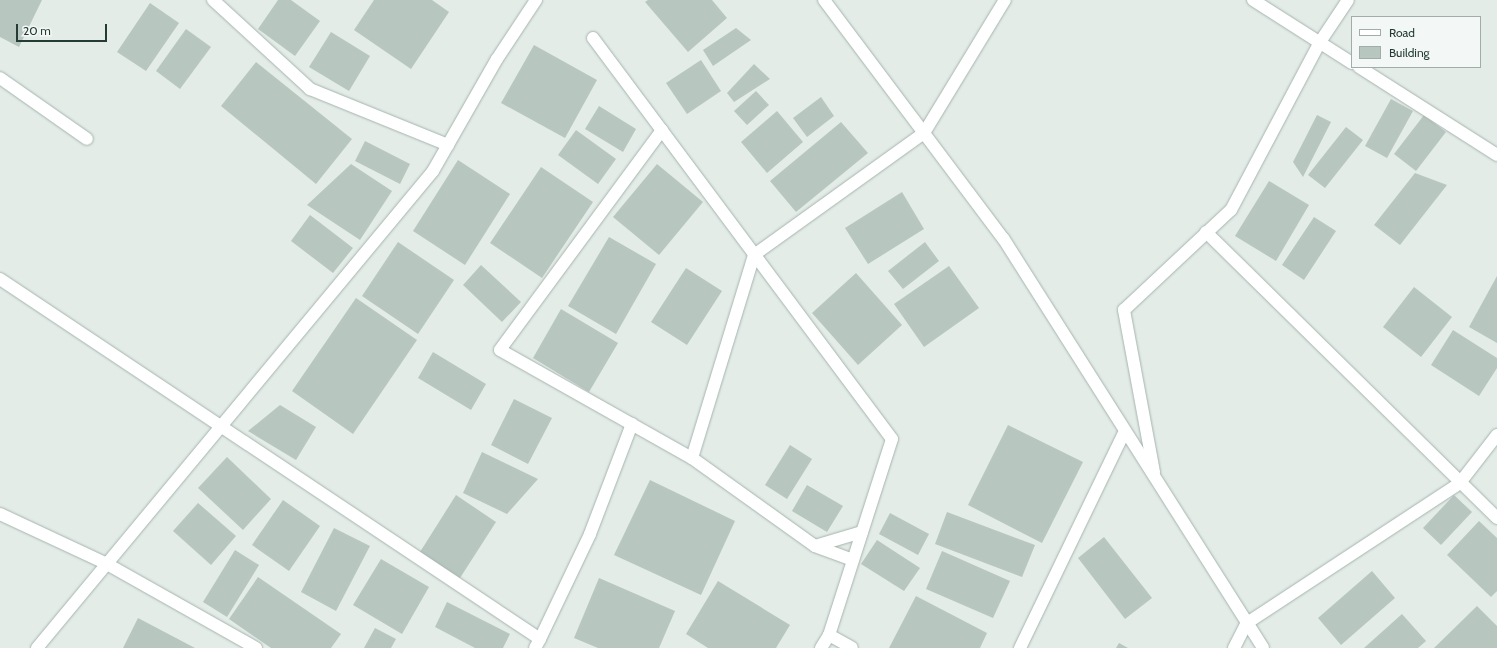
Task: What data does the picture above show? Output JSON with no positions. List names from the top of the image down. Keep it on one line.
{"legend":["Road","Building"],"scale_bar":"20 m"}
